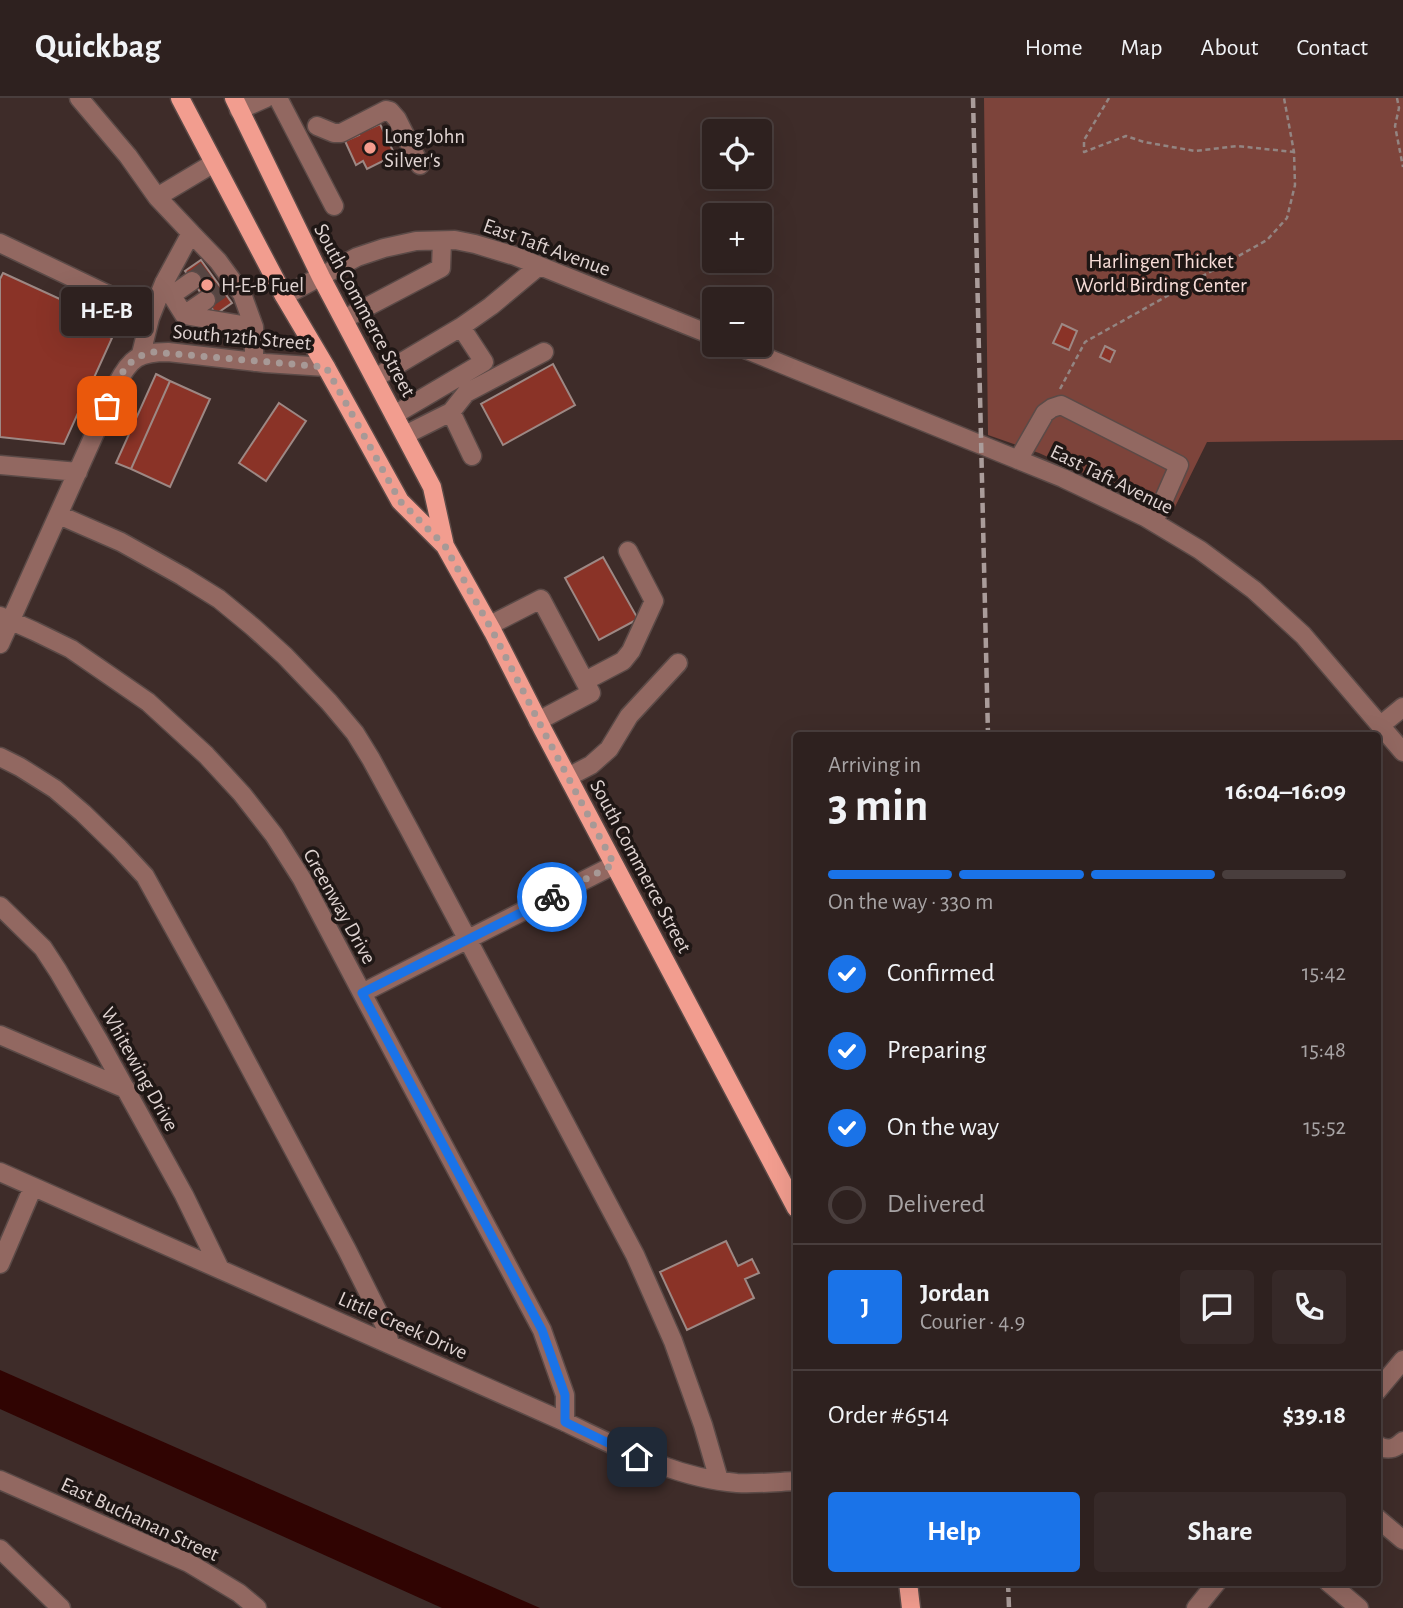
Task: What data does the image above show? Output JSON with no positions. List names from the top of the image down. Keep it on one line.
{"streets":{"main road":["South Commerce Street"],"street":["East Taft Avenue","South 12th Street","Greenway Drive","Whitewing Drive","Little Creek Drive","East Buchanan Street"]},"crossings":[["East Taft Avenue","South Commerce Street"],["South Commerce Street","South 12th Street"],["Greenway Drive","Little Creek Drive"],["Whitewing Drive","Little Creek Drive"]],"parks":["Harlingen Thicket World Birding Center"],"places":["Long John Silver's","H-E-B Fuel","H-E-B"],"page":{"header":"Quickbag","nav":["Home","Map","About","Contact"],"map_buttons":["+","−"],"bubble":"H-E-B","heading":["3 min","Arriving in","16:04–16:09"],"panel":["Jordan","Courier · 4.9","Order #6514","$39.18"],"bar":"On the way · 330 m","list":[["Confirmed","15:42"],["Preparing","15:48"],["On the way","15:52"],"Delivered"],"round":"J","buttons":["Help","Share"]}}
